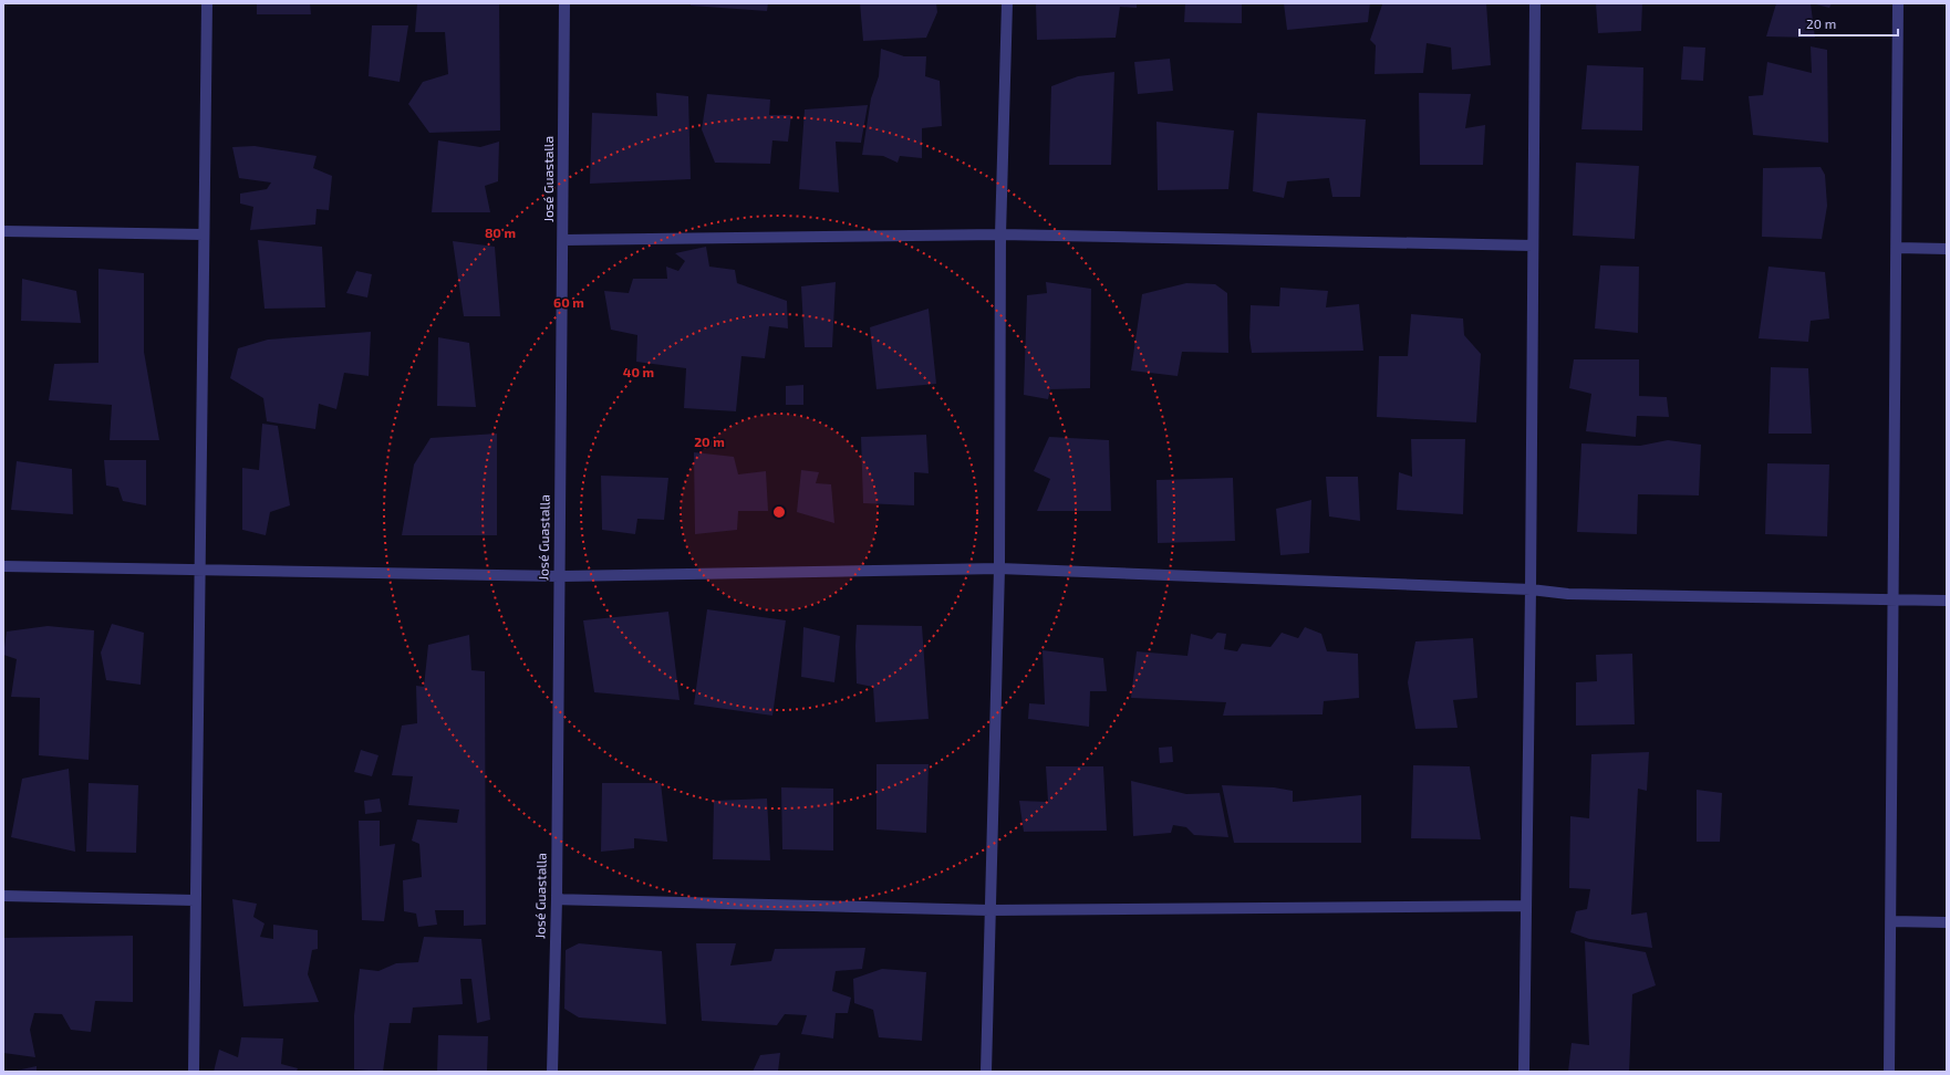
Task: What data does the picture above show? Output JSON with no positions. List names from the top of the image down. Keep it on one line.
{"streets":{"street":["José Guastalla"]},"scale_bar":"20 m","rings":["80 m","60 m","40 m","20 m"]}
